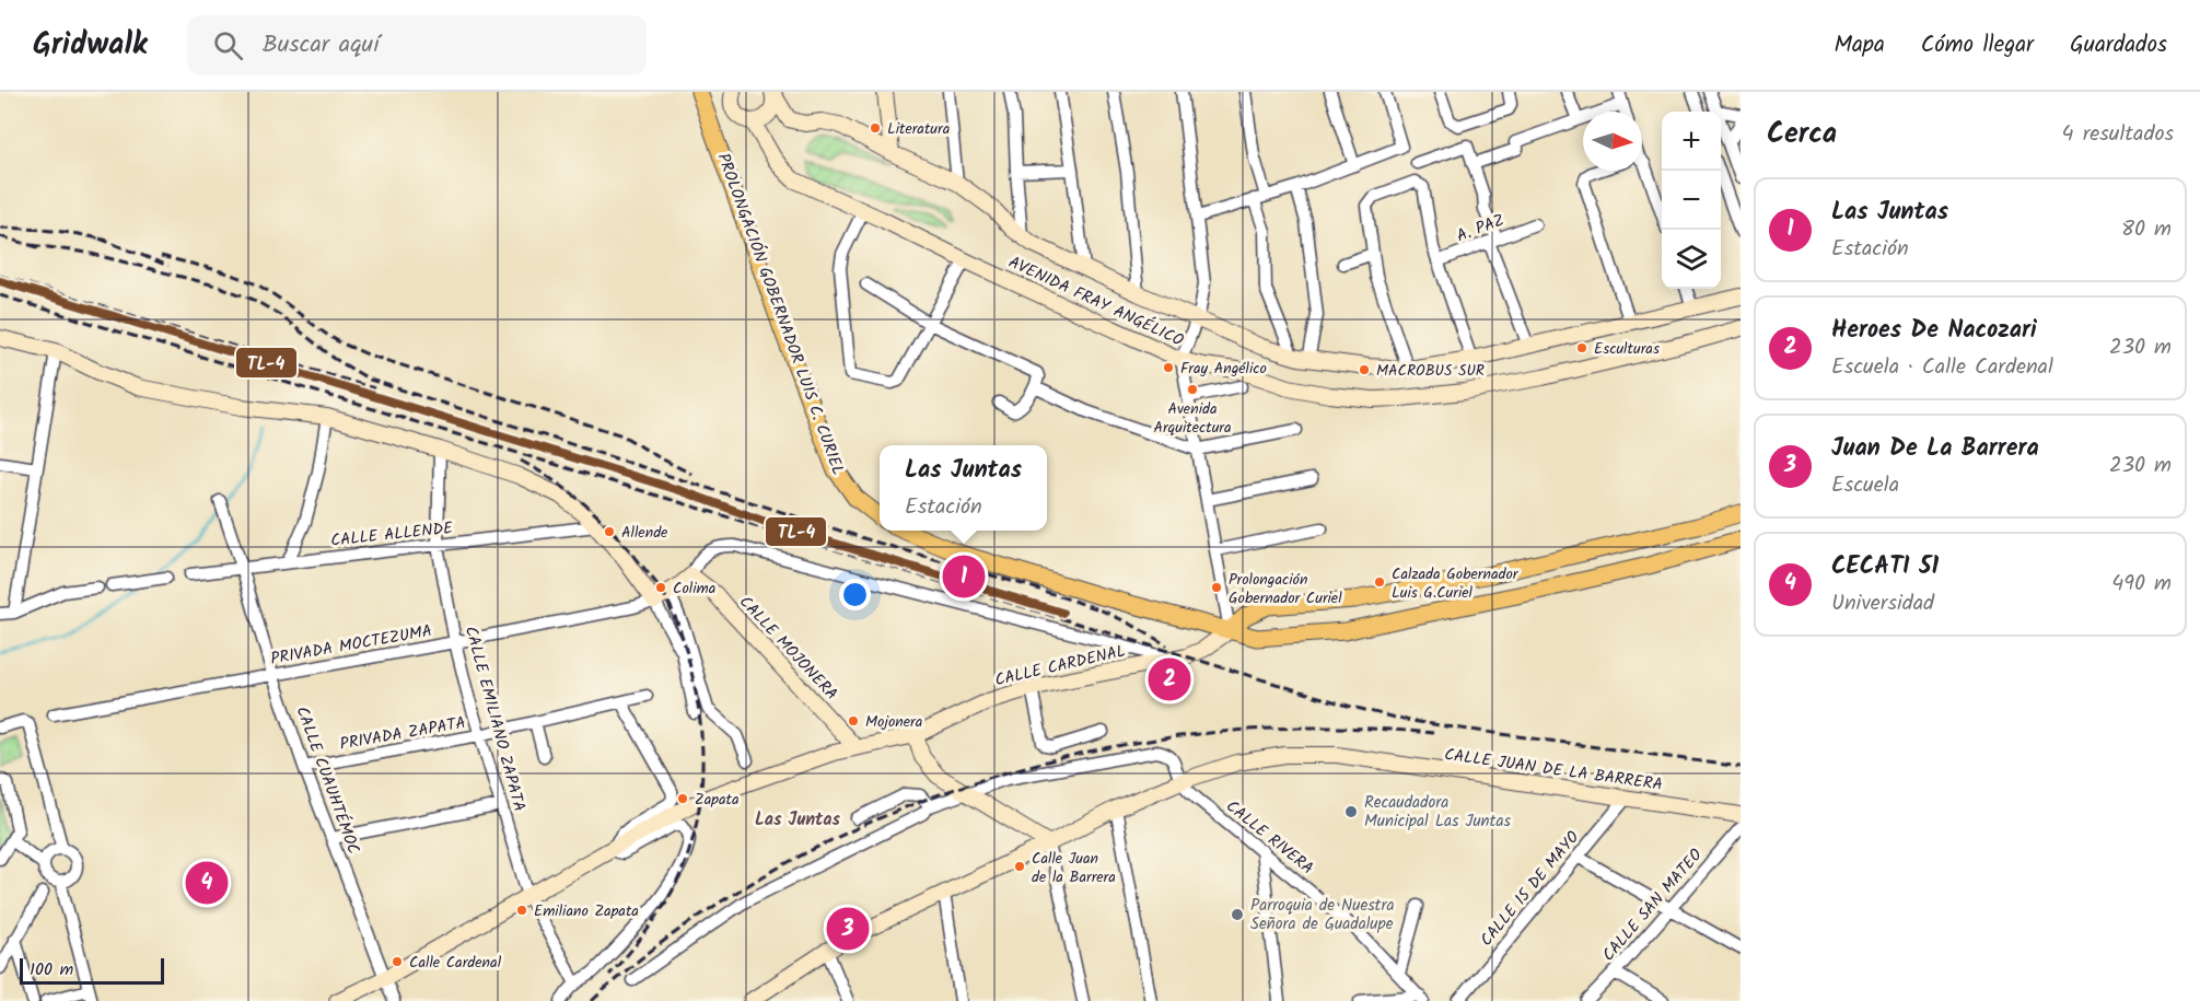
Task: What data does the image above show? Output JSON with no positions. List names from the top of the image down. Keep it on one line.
{"streets":{"main road":["PROLONGACIÓN GOBERNADOR LUIS C. CURIEL"],"street":["A. PAZ","AVENIDA FRAY ANGÉLICO","CALLE ALLENDE","PRIVADA MOCTEZUMA","CALLE MOJONERA","CALLE CARDENAL","CALLE EMILIANO ZAPATA","PRIVADA ZAPATA","CALLE JUAN DE LA BARRERA","CALLE CUAUHTÉMOC","CALLE RIVERA","CALLE 15 DE MAYO","CALLE SAN MATEO"]},"crossings":[["CALLE ALLENDE","CALLE EMILIANO ZAPATA"],["CALLE ALLENDE","CALLE CUAUHTÉMOC"],["PRIVADA MOCTEZUMA","CALLE EMILIANO ZAPATA"],["PRIVADA MOCTEZUMA","CALLE CUAUHTÉMOC"],["CALLE MOJONERA","CALLE CARDENAL"],["CALLE EMILIANO ZAPATA","PRIVADA ZAPATA"],["PRIVADA ZAPATA","CALLE CUAUHTÉMOC"],["CALLE JUAN DE LA BARRERA","CALLE RIVERA"],["CALLE JUAN DE LA BARRERA","CALLE 15 DE MAYO"]],"districts":["Las Juntas"],"places":["Literatura","Esculturas","Fray Angélico","MACROBUS SUR","Avenida Arquitectura","Allende","Calzada Gobernador Luis G.Curiel","Colima","Prolongación Gobernador Curiel","Mojonera","Zapata","Recaudadora Municipal Las Juntas","Calle Juan de la Barrera","Emiliano Zapata","Parroquia de Nuestra Señora de Guadalupe","Calle Cardenal"],"lines":["transit line TL-4"],"scale_bar":"100 m","north":"right","page":{"header":"Gridwalk","search":"Buscar aquí","nav":["Mapa","Cómo llegar","Guardados"],"heading":["Cerca","4 resultados"],"map_buttons":["+","−"],"list":[{"mark":"1","name":"Las Juntas","note":"Estación","value":"80 m"},{"mark":"2","name":"Heroes De Nacozari","note":"Escuela · Calle Cardenal","value":"230 m"},{"mark":"3","name":"Juan De La Barrera","note":"Escuela","value":"230 m"},{"mark":"4","name":"CECATI 51","note":"Universidad","value":"490 m"}],"popup":["Las Juntas","Estación"],"pins":["1","2","4","3"],"scale":"100 m"}}
